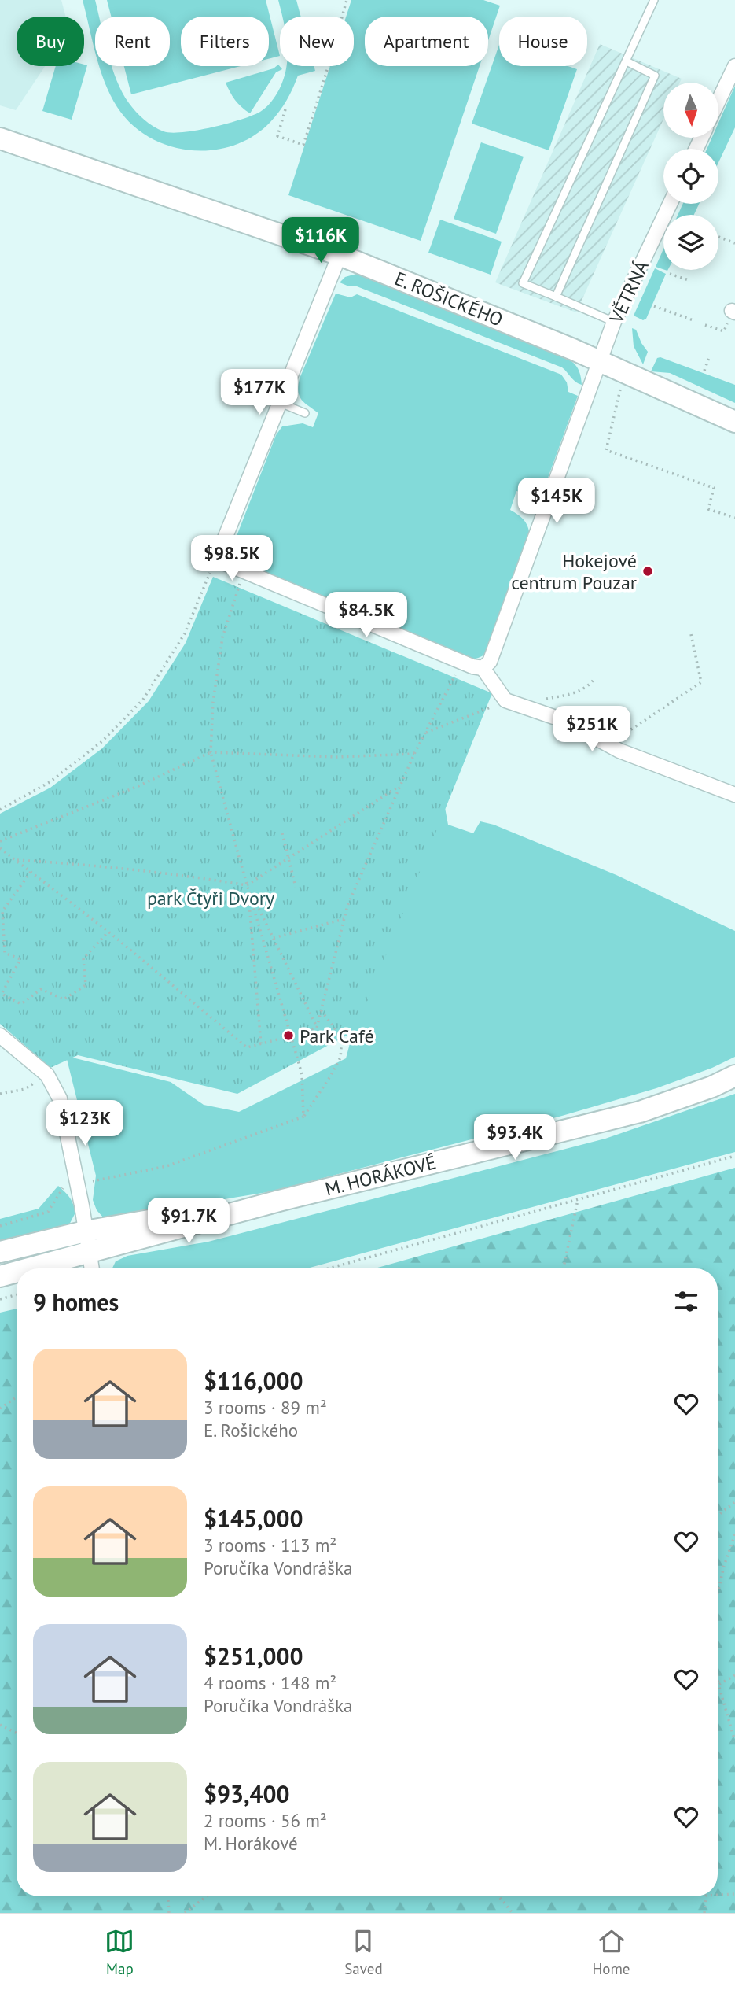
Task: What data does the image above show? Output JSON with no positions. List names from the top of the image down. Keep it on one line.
{"streets":{"street":["VĚTRNÁ","E. ROŠICKÉHO","M. HORÁKOVÉ"]},"crossings":[["VĚTRNÁ","E. ROŠICKÉHO"]],"parks":["park Čtyři Dvory"],"places":["Hokejové centrum Pouzar","Park Café"],"north":"bottom","page":{"chip":["Buy","Rent","Filters","New","Apartment","House"],"price":["$116K","$177K","$145K","$98.5K","$84.5K","$251K","$123K","$93.4K","$91.7K"],"heading":"9 homes","list":[{"name":"$116,000","note":"3 rooms · 89 m² · E. Rošického"},{"name":"$145,000","note":"3 rooms · 113 m² · Poručíka Vondráška"},{"name":"$251,000","note":"4 rooms · 148 m² · Poručíka Vondráška"},{"name":"$93,400","note":"2 rooms · 56 m² · M. Horákové"}],"tabs":["Map","Saved","Home"]}}
